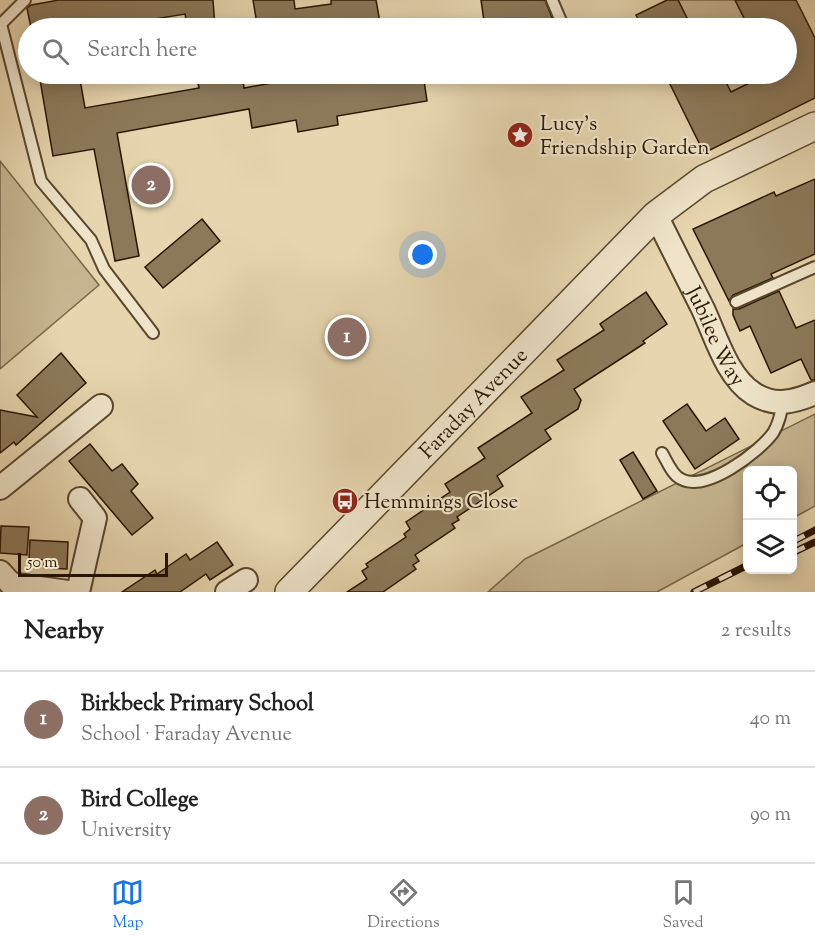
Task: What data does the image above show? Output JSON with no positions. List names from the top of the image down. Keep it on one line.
{"streets":{"street":["Jubilee Way","Faraday Avenue"]},"crossings":[["Jubilee Way","Faraday Avenue"]],"places":{"place":["Lucy's Friendship Garden"],"bus stop":["Hemmings Close"]},"scale_bar":"50 m","page":{"search":"Search here","pins":["2","1"],"scale":"50 m","heading":["Nearby","2 results"],"list":[{"mark":"1","name":"Birkbeck Primary School","note":"School · Faraday Avenue","value":"40 m"},{"mark":"2","name":"Bird College","note":"University","value":"90 m"}],"nav":["Map","Directions","Saved"]}}
